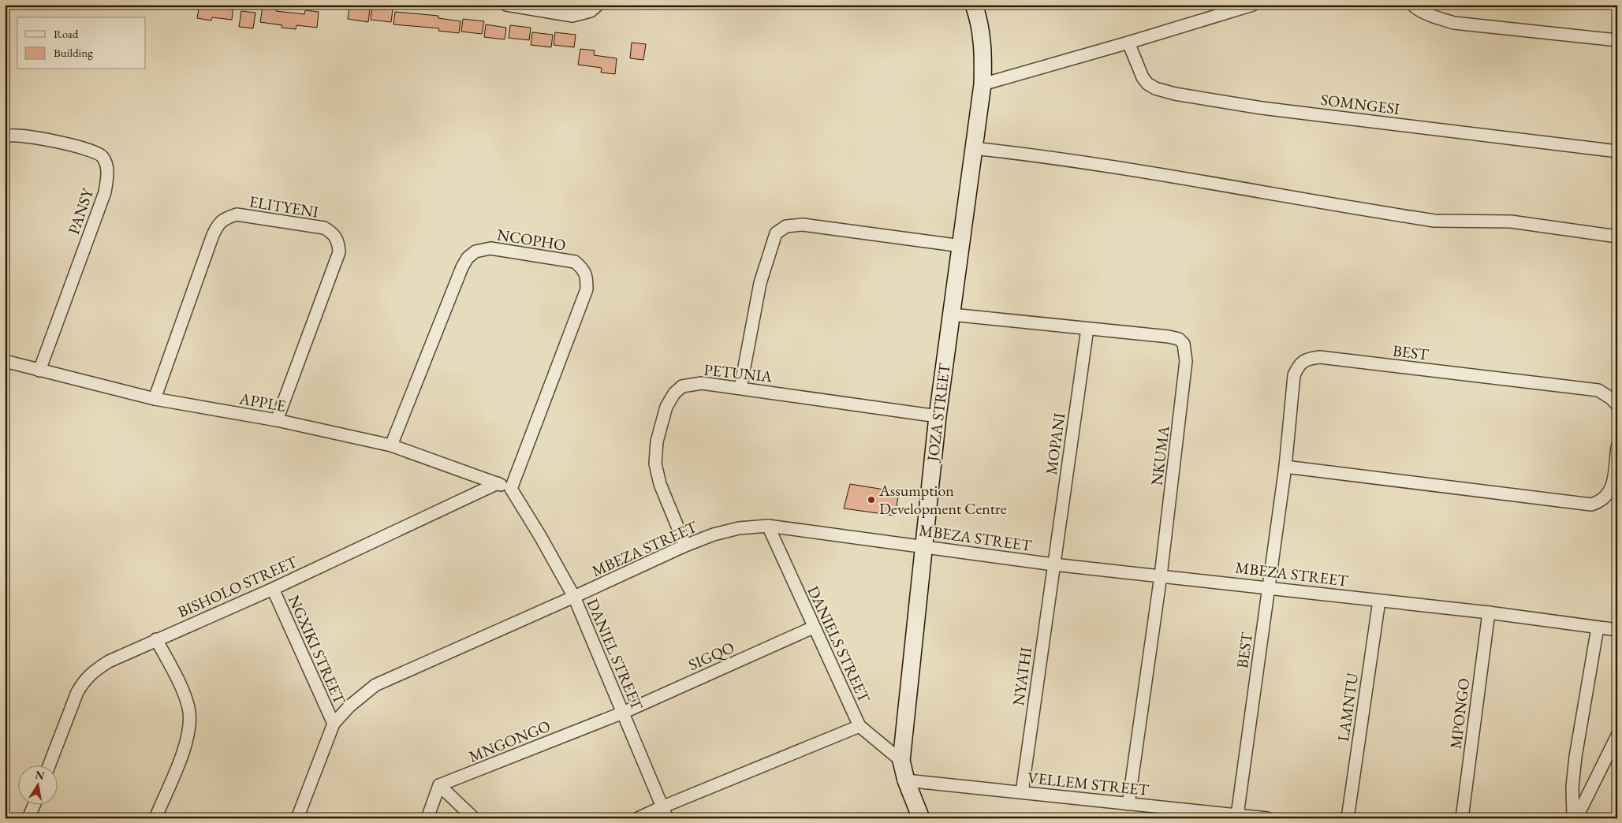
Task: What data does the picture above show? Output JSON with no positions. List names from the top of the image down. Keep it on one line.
{"streets":{"street":["SOMNGESI","ELITYENI","PANSY","NCOPHO","BEST","PETUNIA","APPLE","JOZA STREET","MOPANI","NKUMA","MBEZA STREET","BISHOLO STREET","DANIELS STREET","NGXIKI STREET","DANIEL STREET","SIGQO","NYATHI","LAMNTU","MPONGO","MNGONGO","VELLEM STREET"]},"crossings":[["ELITYENI","APPLE"],["PANSY","APPLE"],["NCOPHO","APPLE"],["NCOPHO","DANIEL STREET"],["BEST","MBEZA STREET"],["BEST","VELLEM STREET"],["PETUNIA","JOZA STREET"],["PETUNIA","MBEZA STREET"],["APPLE","BISHOLO STREET"],["APPLE","DANIEL STREET"],["JOZA STREET","NKUMA"],["JOZA STREET","MBEZA STREET"],["JOZA STREET","DANIELS STREET"],["JOZA STREET","VELLEM STREET"],["MOPANI","NKUMA"],["MOPANI","MBEZA STREET"],["MOPANI","NYATHI"],["NKUMA","MBEZA STREET"],["NKUMA","VELLEM STREET"],["MBEZA STREET","DANIELS STREET"],["MBEZA STREET","NGXIKI STREET"],["MBEZA STREET","DANIEL STREET"],["MBEZA STREET","NYATHI"],["MBEZA STREET","LAMNTU"],["MBEZA STREET","MPONGO"],["BISHOLO STREET","NGXIKI STREET"],["DANIELS STREET","SIGQO"],["DANIEL STREET","SIGQO"],["DANIEL STREET","MNGONGO"],["SIGQO","MNGONGO"],["NYATHI","VELLEM STREET"]],"places":["Assumption Development Centre"],"legend":["Road","Building"],"north":"top"}
